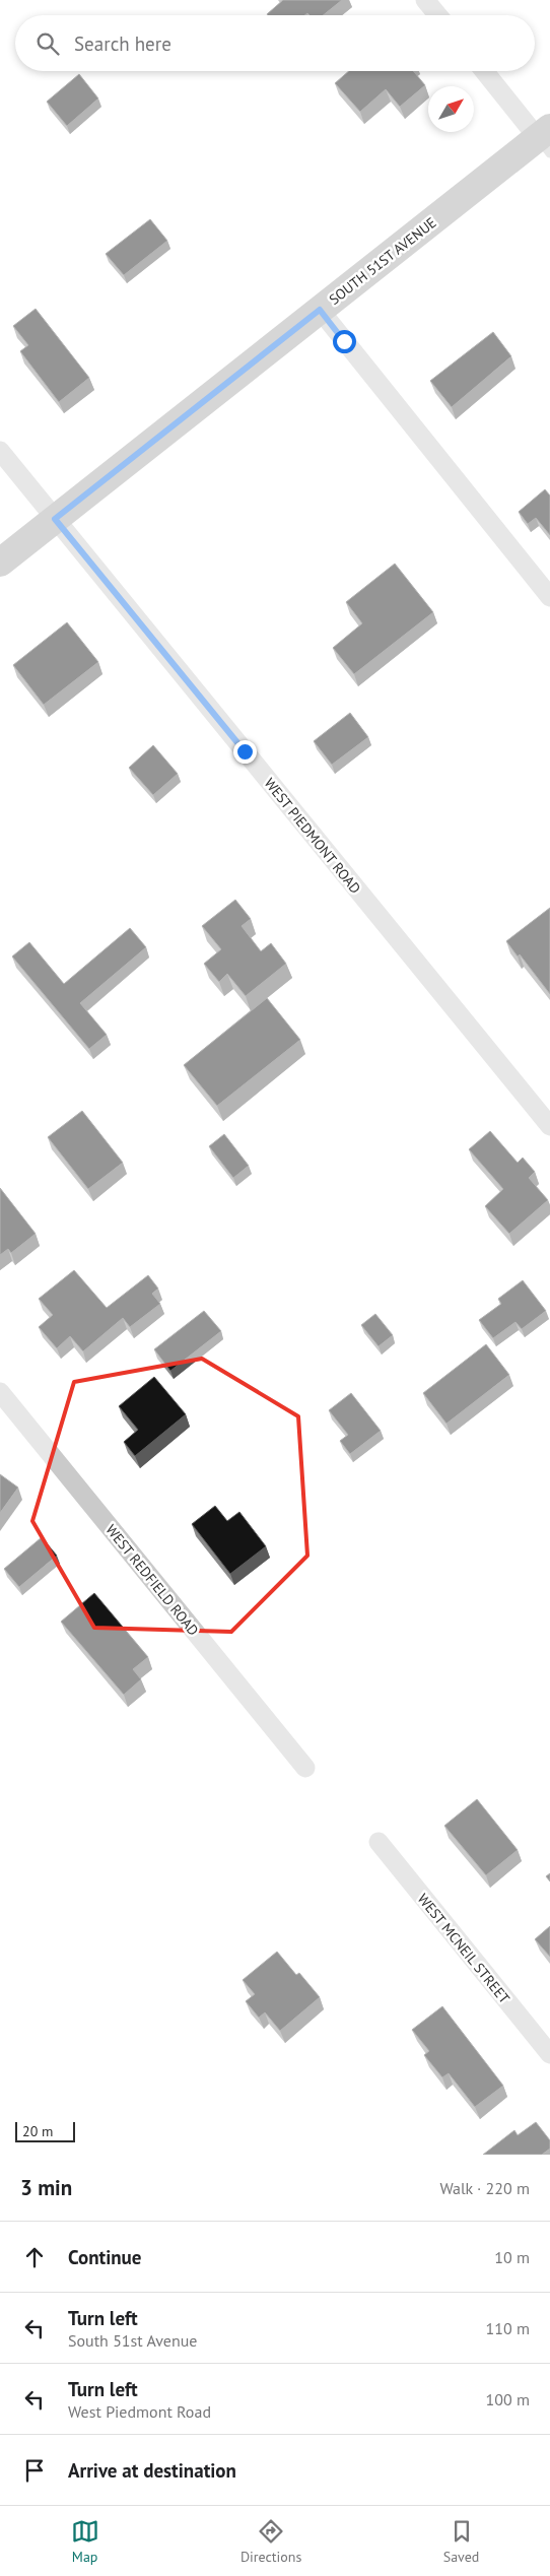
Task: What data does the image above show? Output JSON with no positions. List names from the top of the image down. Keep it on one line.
{"streets":{"main road":["SOUTH 51ST AVENUE"],"street":["WEST PIEDMONT ROAD","WEST REDFIELD ROAD","WEST MCNEIL STREET"]},"crossings":[["SOUTH 51ST AVENUE","WEST PIEDMONT ROAD"]],"scale_bar":"20 m","north":"top right","page":{"search":"Search here","scale":"20 m","heading":["3 min","Walk · 220 m"],"list":[["Continue","10 m"],["Turn left","South 51st Avenue","110 m"],["Turn left","West Piedmont Road","100 m"],"Arrive at destination"],"nav":["Map","Directions","Saved"]}}
